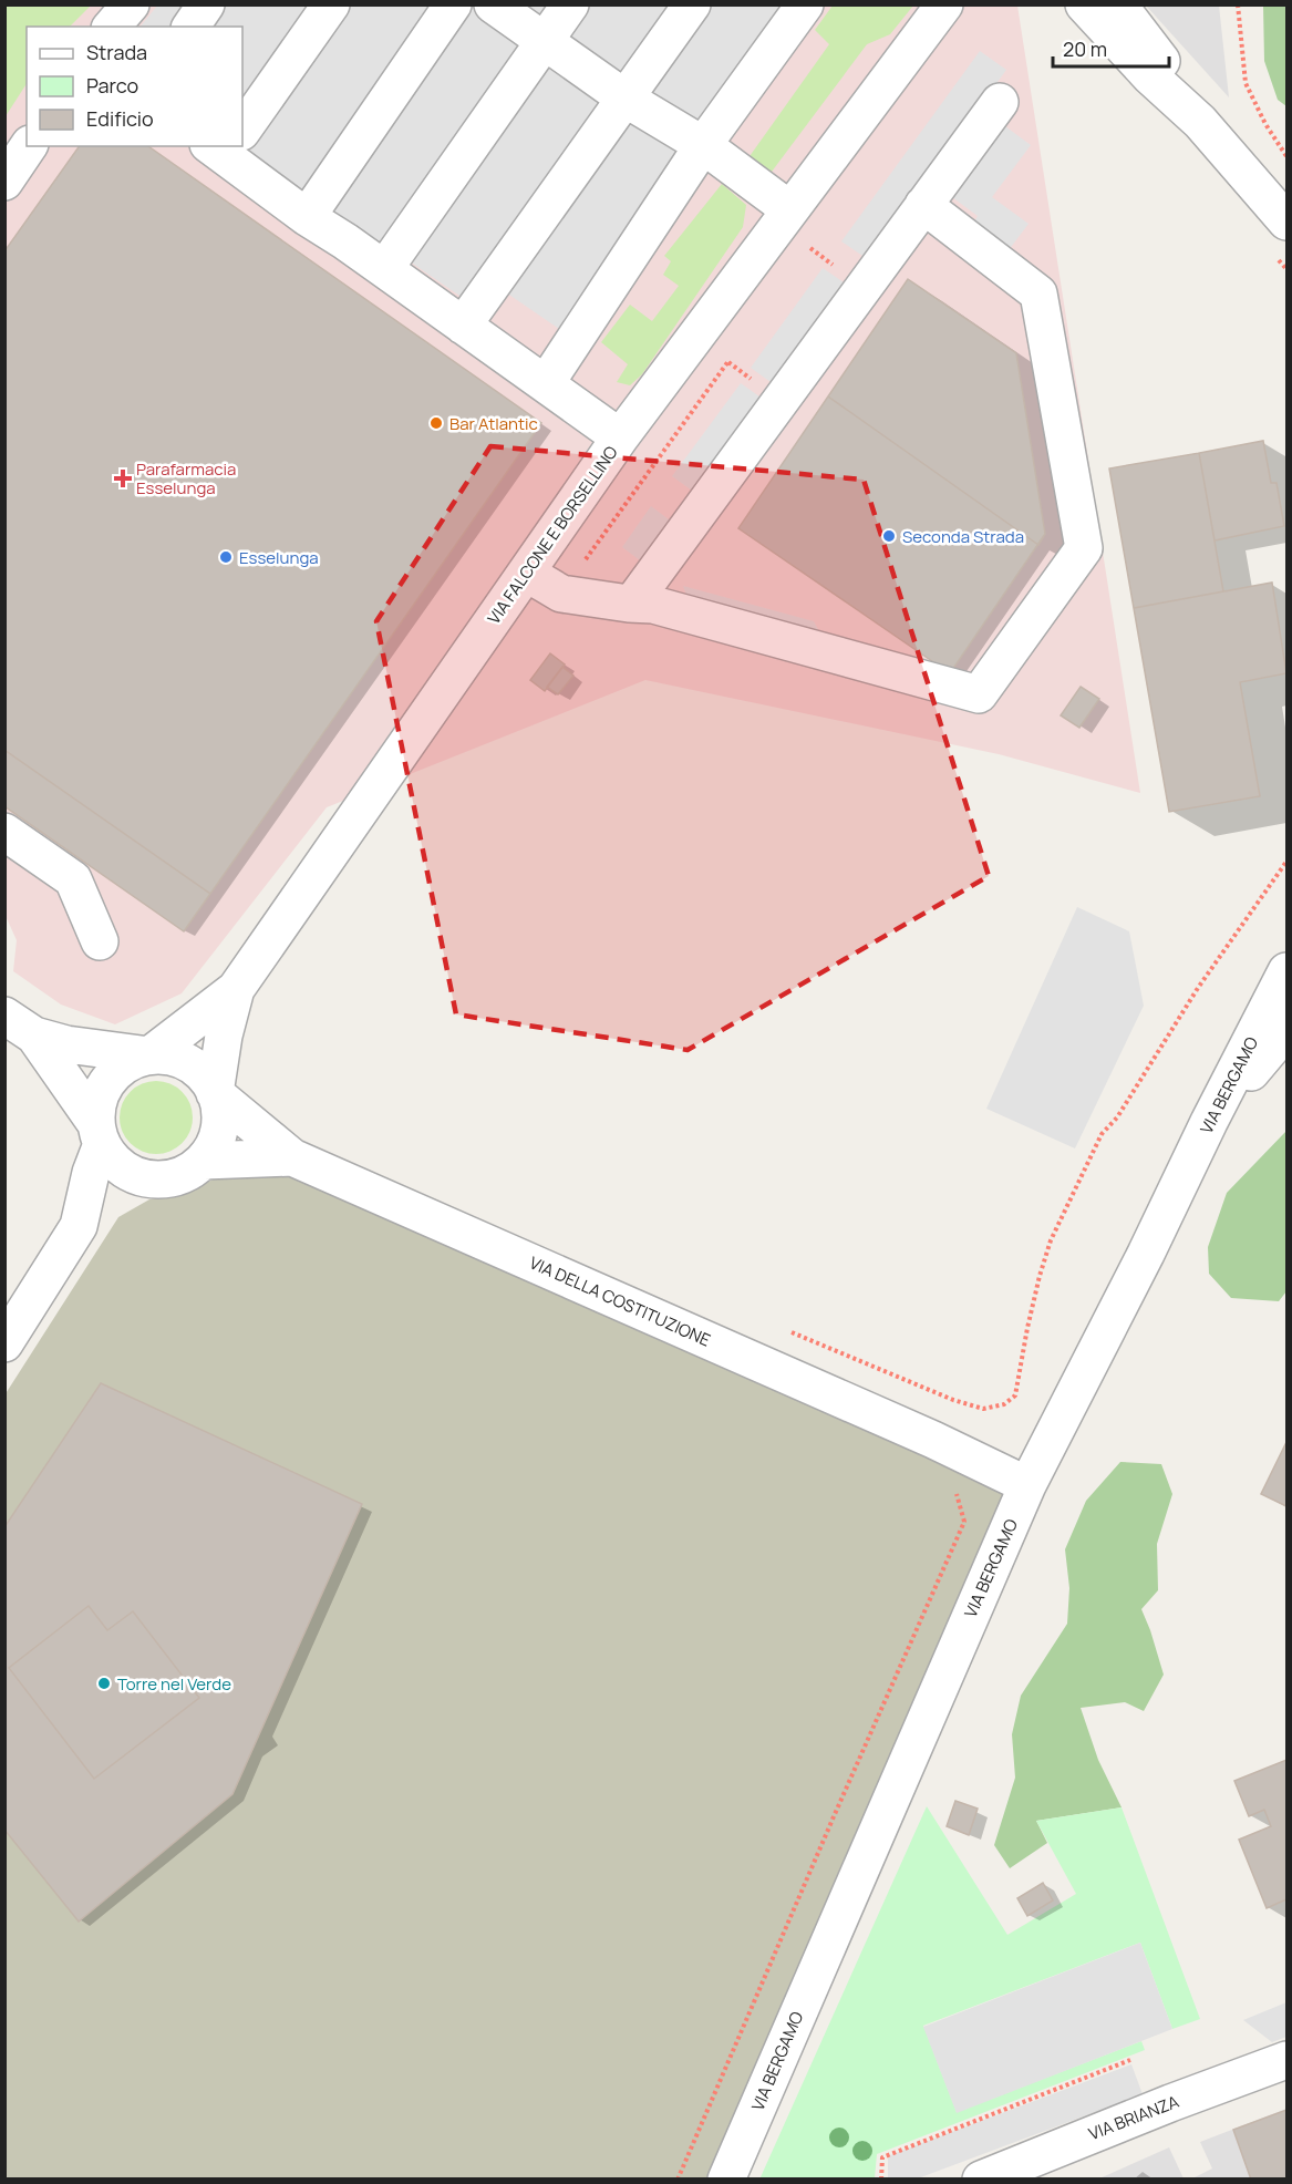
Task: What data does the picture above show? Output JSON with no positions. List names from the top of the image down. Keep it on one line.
{"streets":{"street":["VIA FALCONE E BORSELLINO","VIA BERGAMO","VIA DELLA COSTITUZIONE","VIA BRIANZA"]},"crossings":[["VIA FALCONE E BORSELLINO","VIA DELLA COSTITUZIONE"],["VIA BERGAMO","VIA DELLA COSTITUZIONE"]],"places":{"other":["Bar Atlantic","Seconda Strada","Esselunga","Torre nel Verde"],"health":["Parafarmacia Esselunga"]},"legend":["Strada","Parco","Edificio"],"scale_bar":"20 m"}
